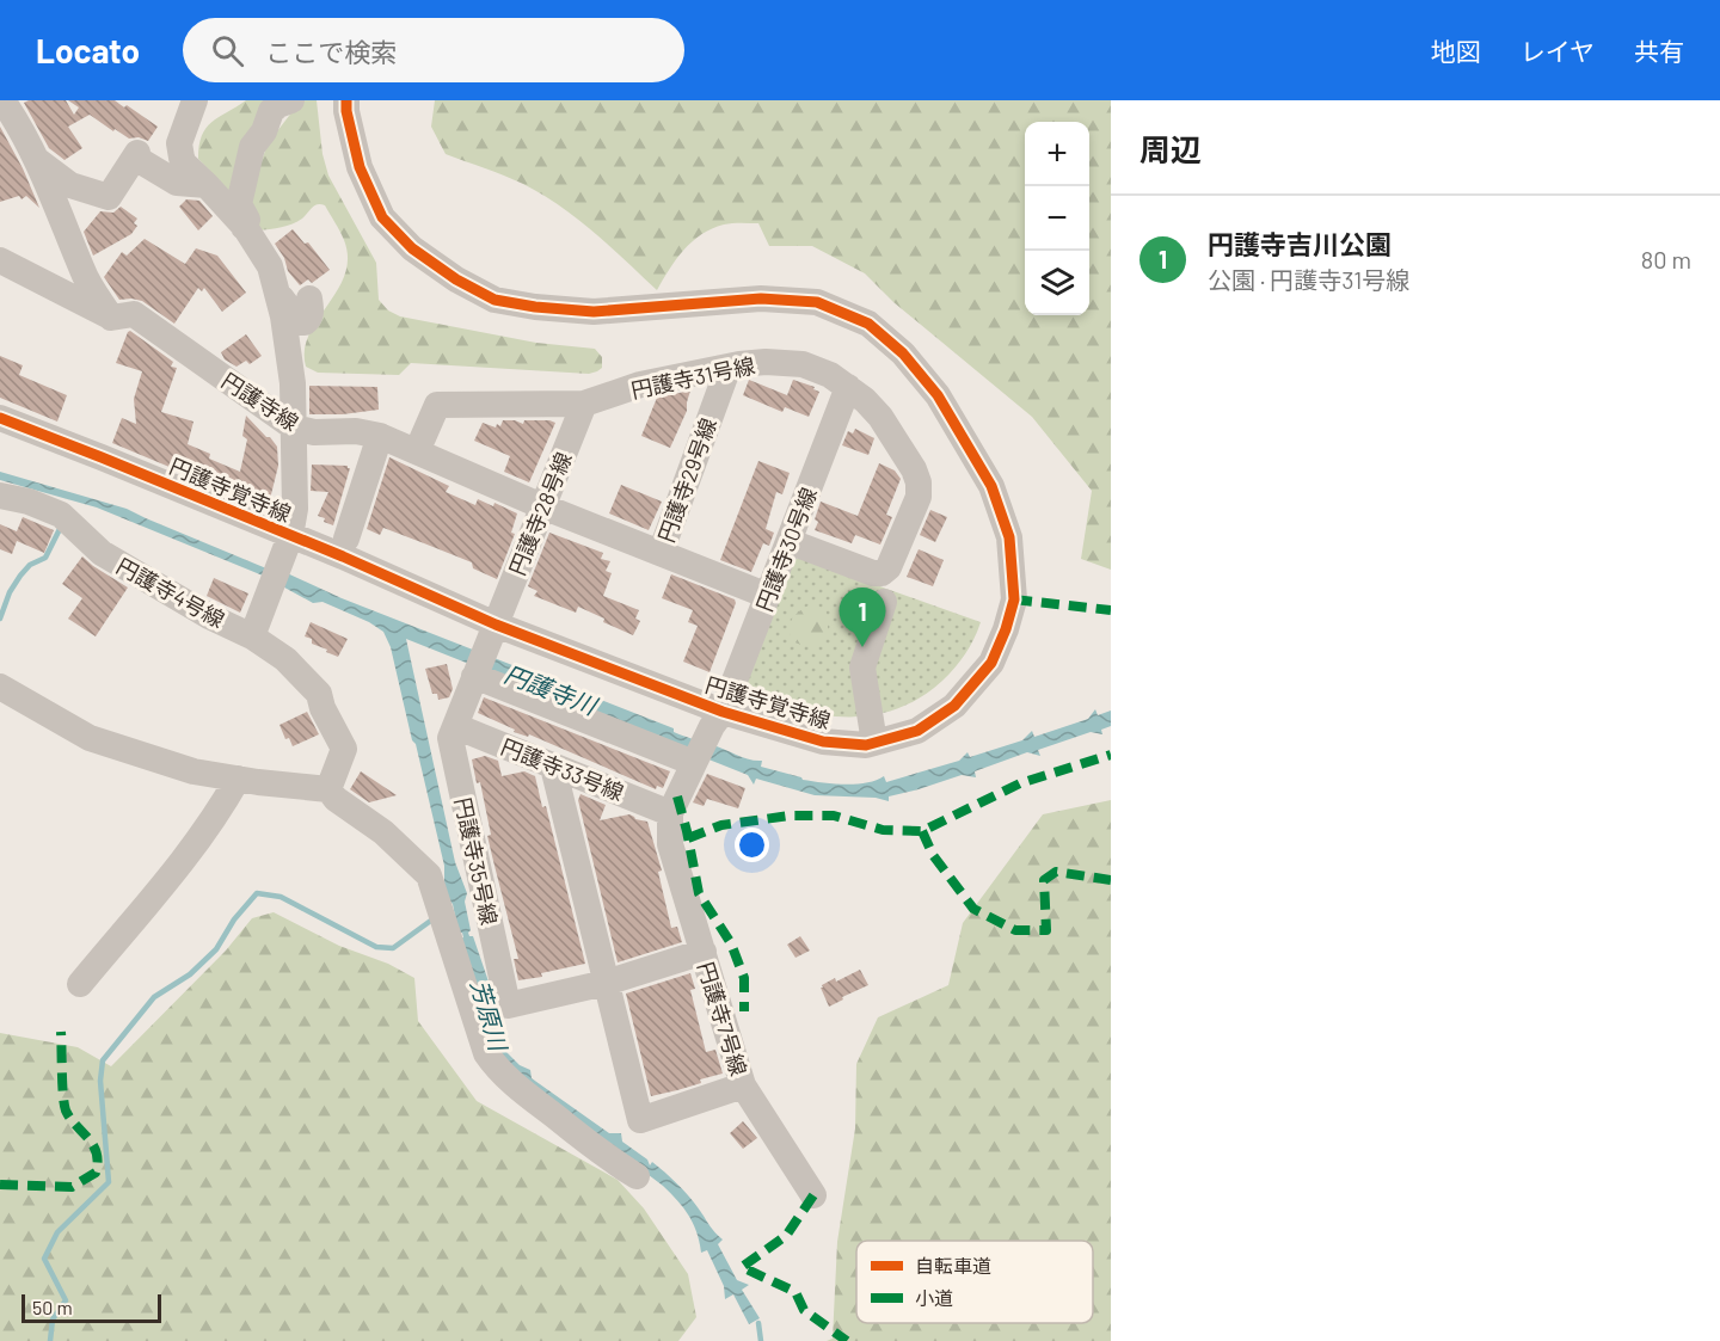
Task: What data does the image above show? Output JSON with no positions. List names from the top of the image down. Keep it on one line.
{"streets":{"street":["円護寺31号線","円護寺線","円護寺29号線","円護寺覚寺線","円護寺28号線","円護寺30号線","円護寺4号線","円護寺33号線","円護寺35号線","円護寺7号線"]},"crossings":[["円護寺31号線","円護寺線"],["円護寺31号線","円護寺29号線"],["円護寺31号線","円護寺28号線"],["円護寺31号線","円護寺30号線"],["円護寺線","円護寺29号線"],["円護寺線","円護寺28号線"],["円護寺線","円護寺30号線"],["円護寺線","円護寺4号線"],["円護寺覚寺線","円護寺28号線"],["円護寺覚寺線","円護寺30号線"],["円護寺覚寺線","円護寺4号線"],["円護寺覚寺線","円護寺35号線"],["円護寺覚寺線","円護寺7号線"],["円護寺28号線","円護寺35号線"],["円護寺30号線","円護寺7号線"],["円護寺33号線","円護寺35号線"],["円護寺33号線","円護寺7号線"],["円護寺35号線","円護寺7号線"]],"water":["円護寺川","芳原川"],"legend":["自転車道","小道"],"scale_bar":"50 m","page":{"header":"Locato","search":"ここで検索","nav":["地図","レイヤ","共有"],"heading":"周辺","map_buttons":["+","−"],"list":[{"mark":"1","name":"円護寺吉川公園","note":"公園 · 円護寺31号線","value":"80 m"}],"pins":"1","scale":"50 m"}}
